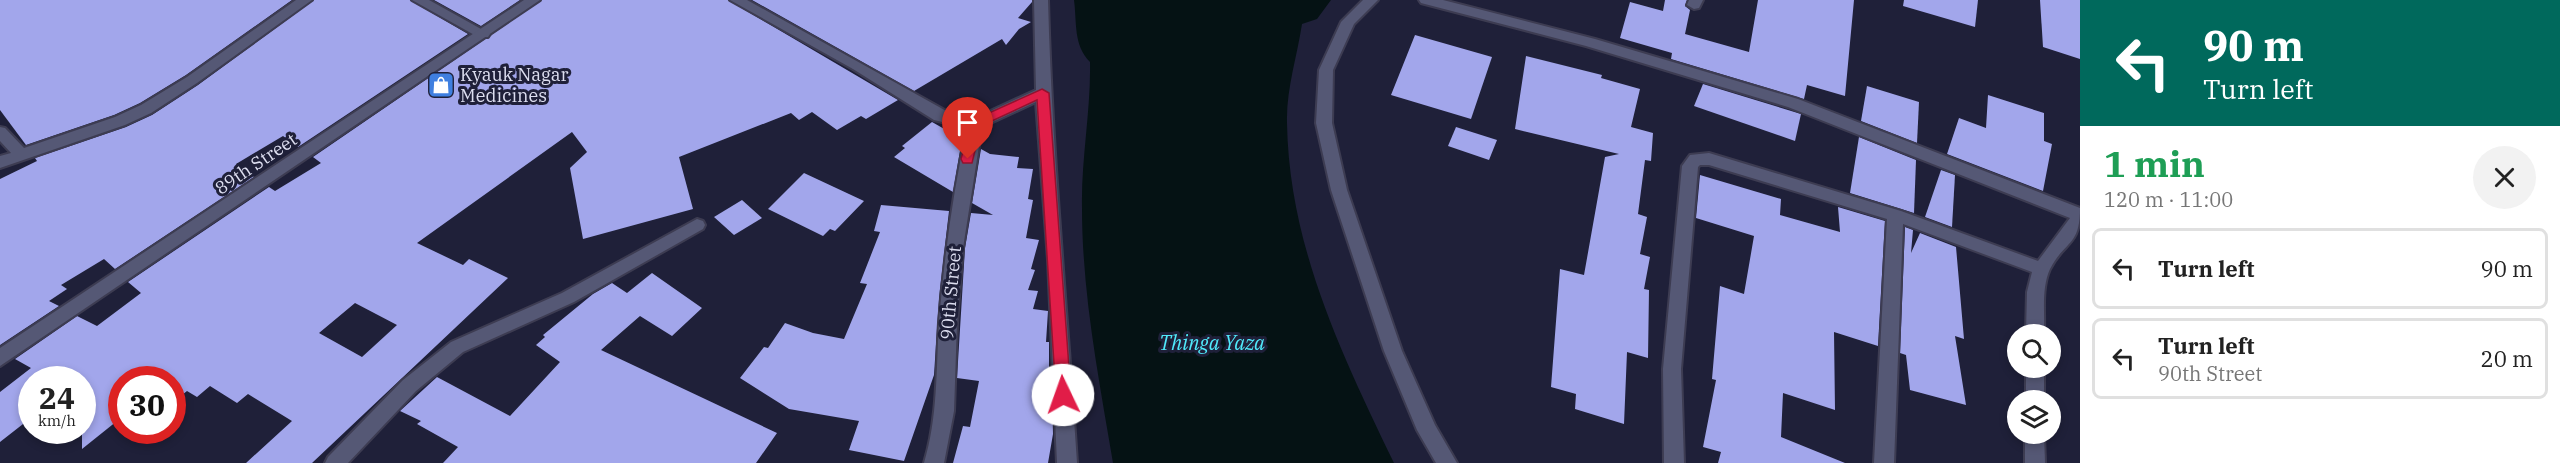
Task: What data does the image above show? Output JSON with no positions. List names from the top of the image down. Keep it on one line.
{"streets":{"street":["89th Street","90th Street"]},"water":["Thinga Yaza"],"places":{"shop":["Kyauk Nagar Medicines"]},"page":{"turn":["90 m","Turn left"],"heading":["1 min","120 m · 11:00"],"list":[{"name":"Turn left","value":"90 m"},{"name":"Turn left","note":"90th Street","value":"20 m"}],"speed":"24 km/h","limit":"30"}}
